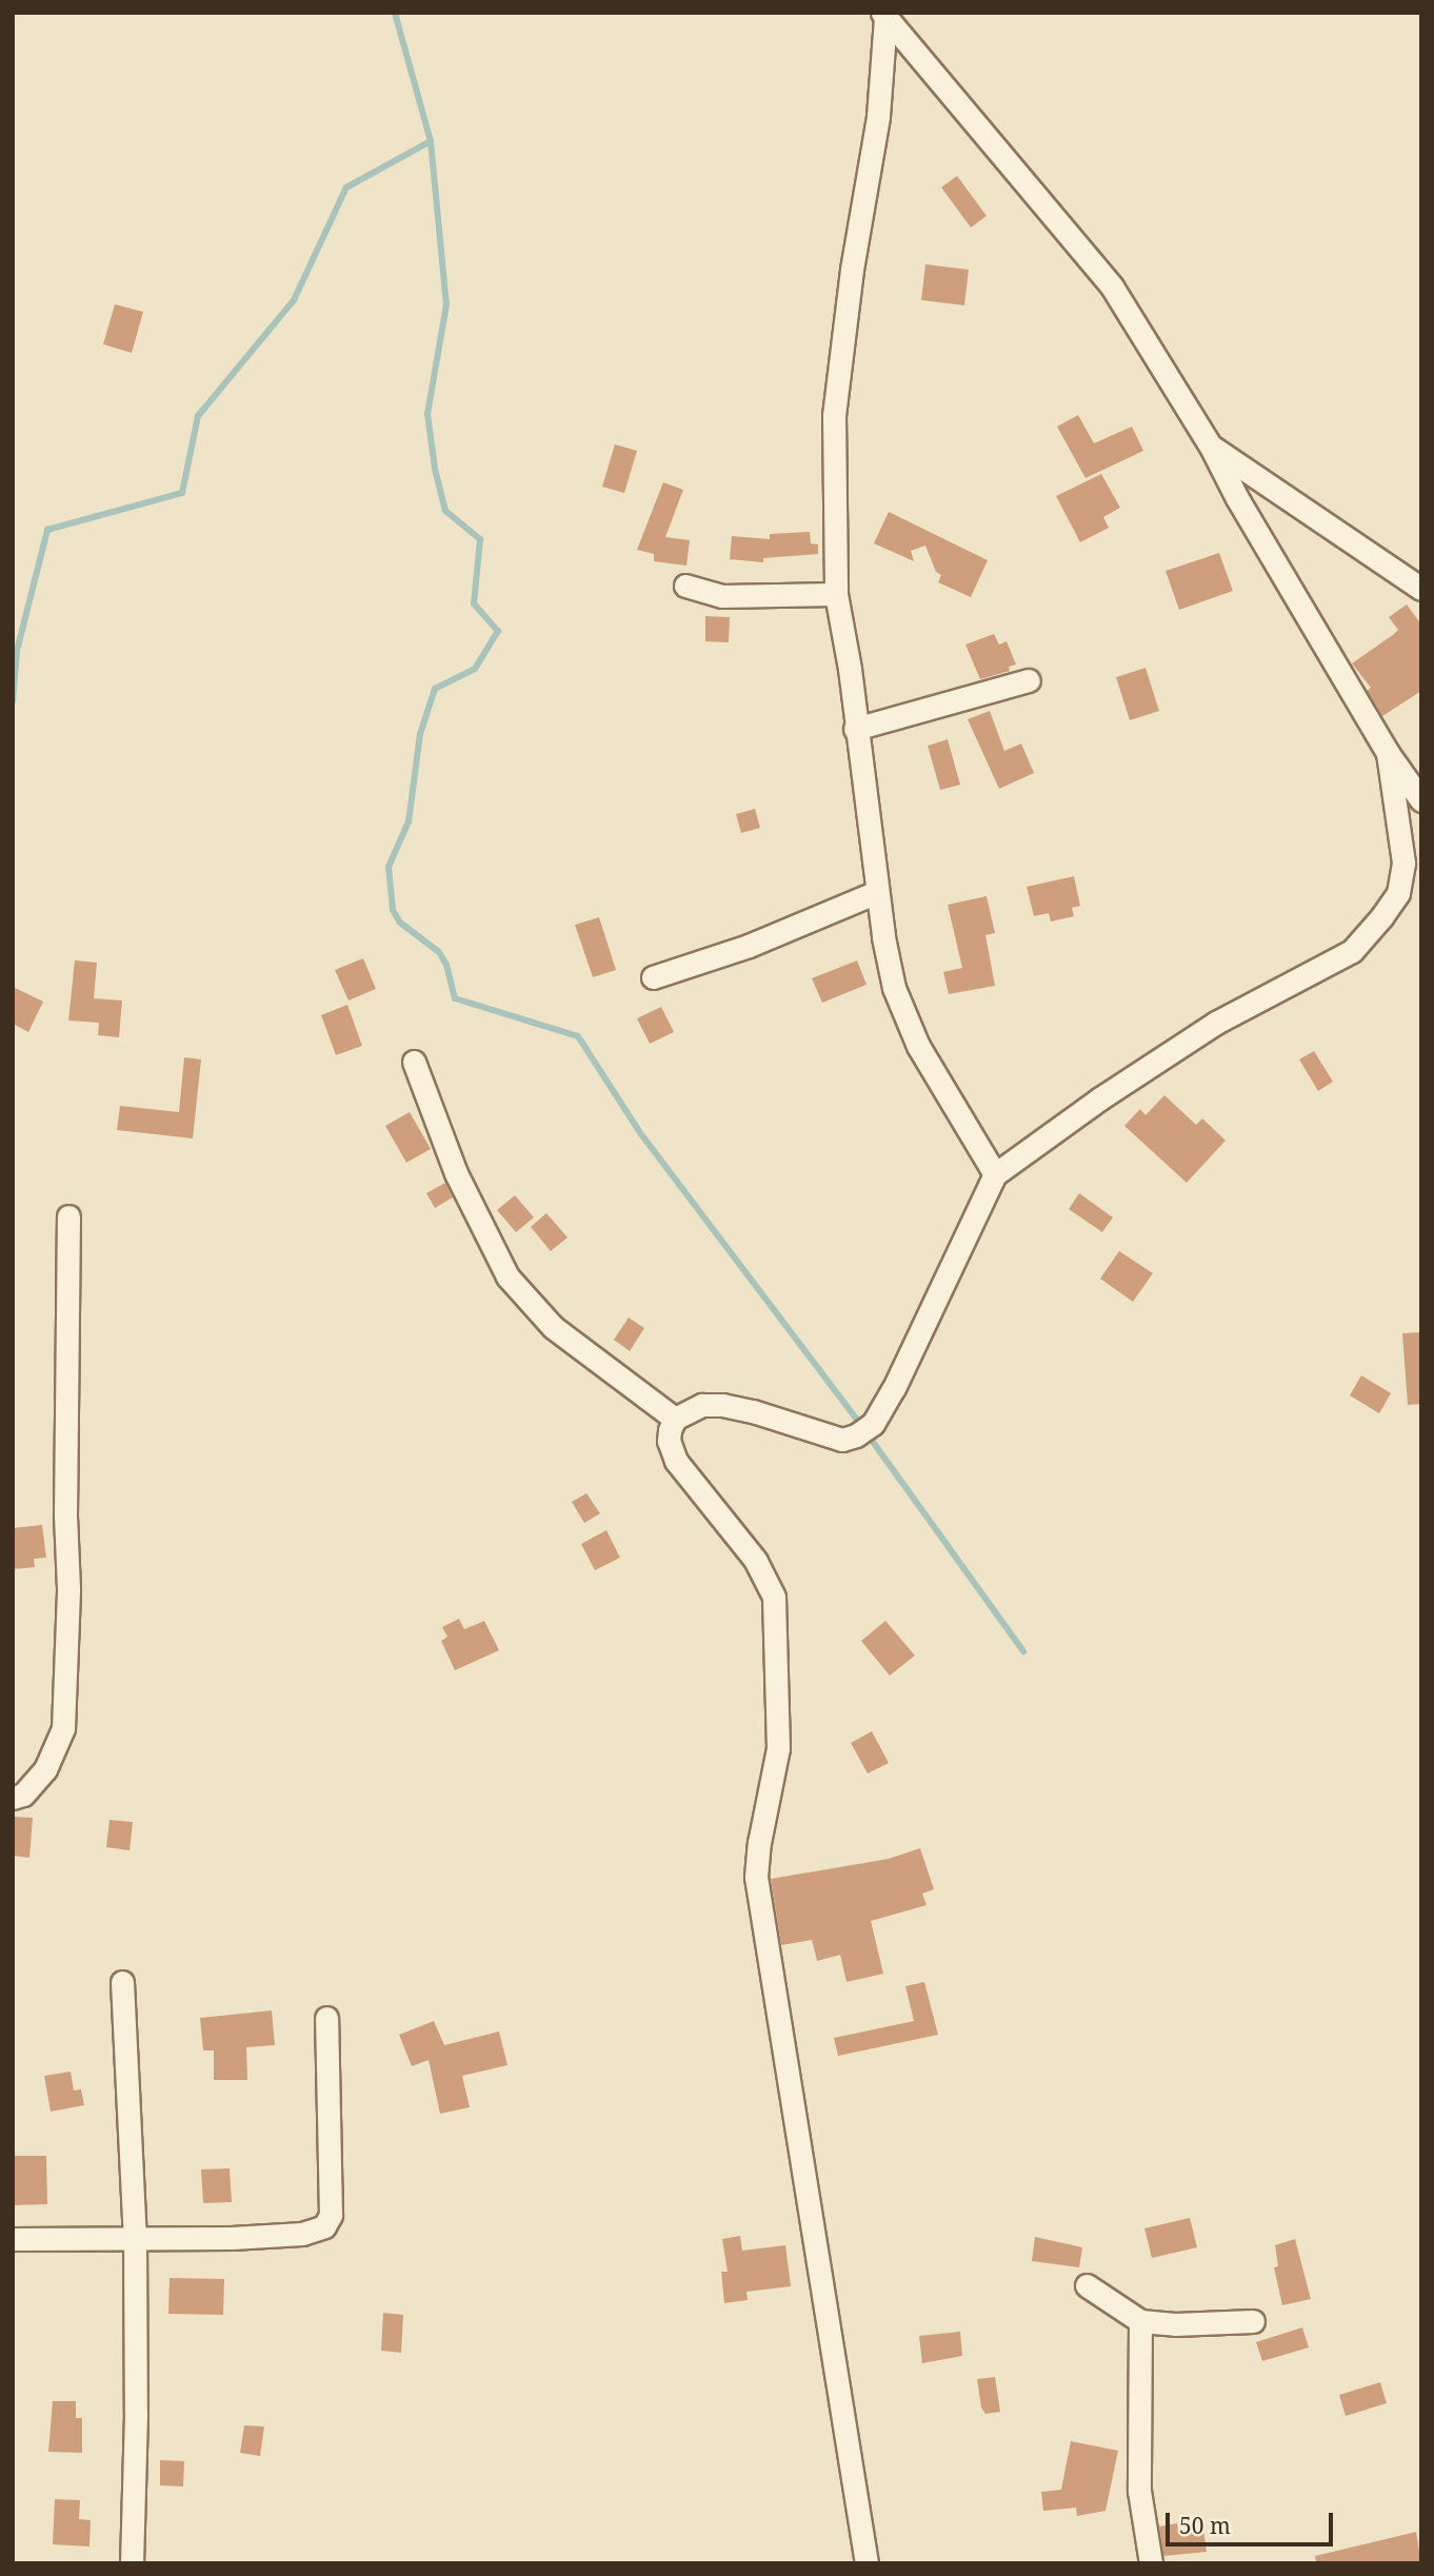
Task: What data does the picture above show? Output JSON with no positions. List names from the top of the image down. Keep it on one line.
{"scale_bar":"50 m"}
